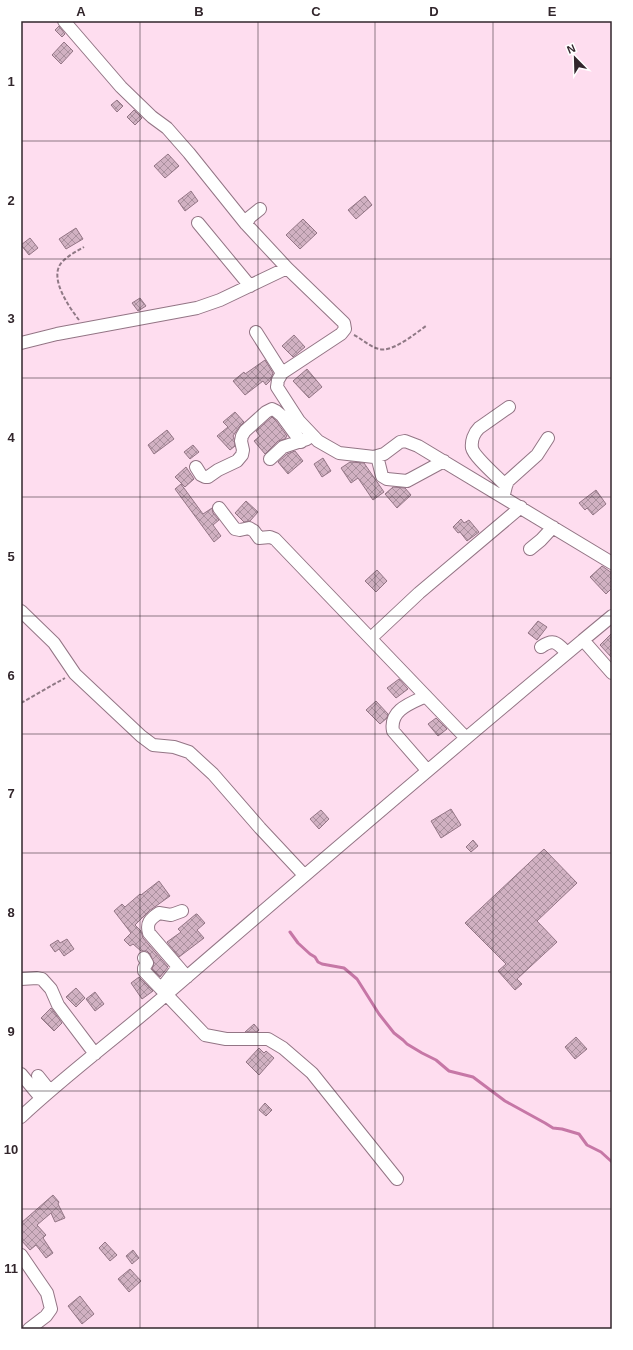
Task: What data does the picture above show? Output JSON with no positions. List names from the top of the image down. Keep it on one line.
{"north":"top left","grid":{"columns":["A","B","C","D","E"],"rows":["1","2","3","4","5","6","7","8","9","10","11"]}}
